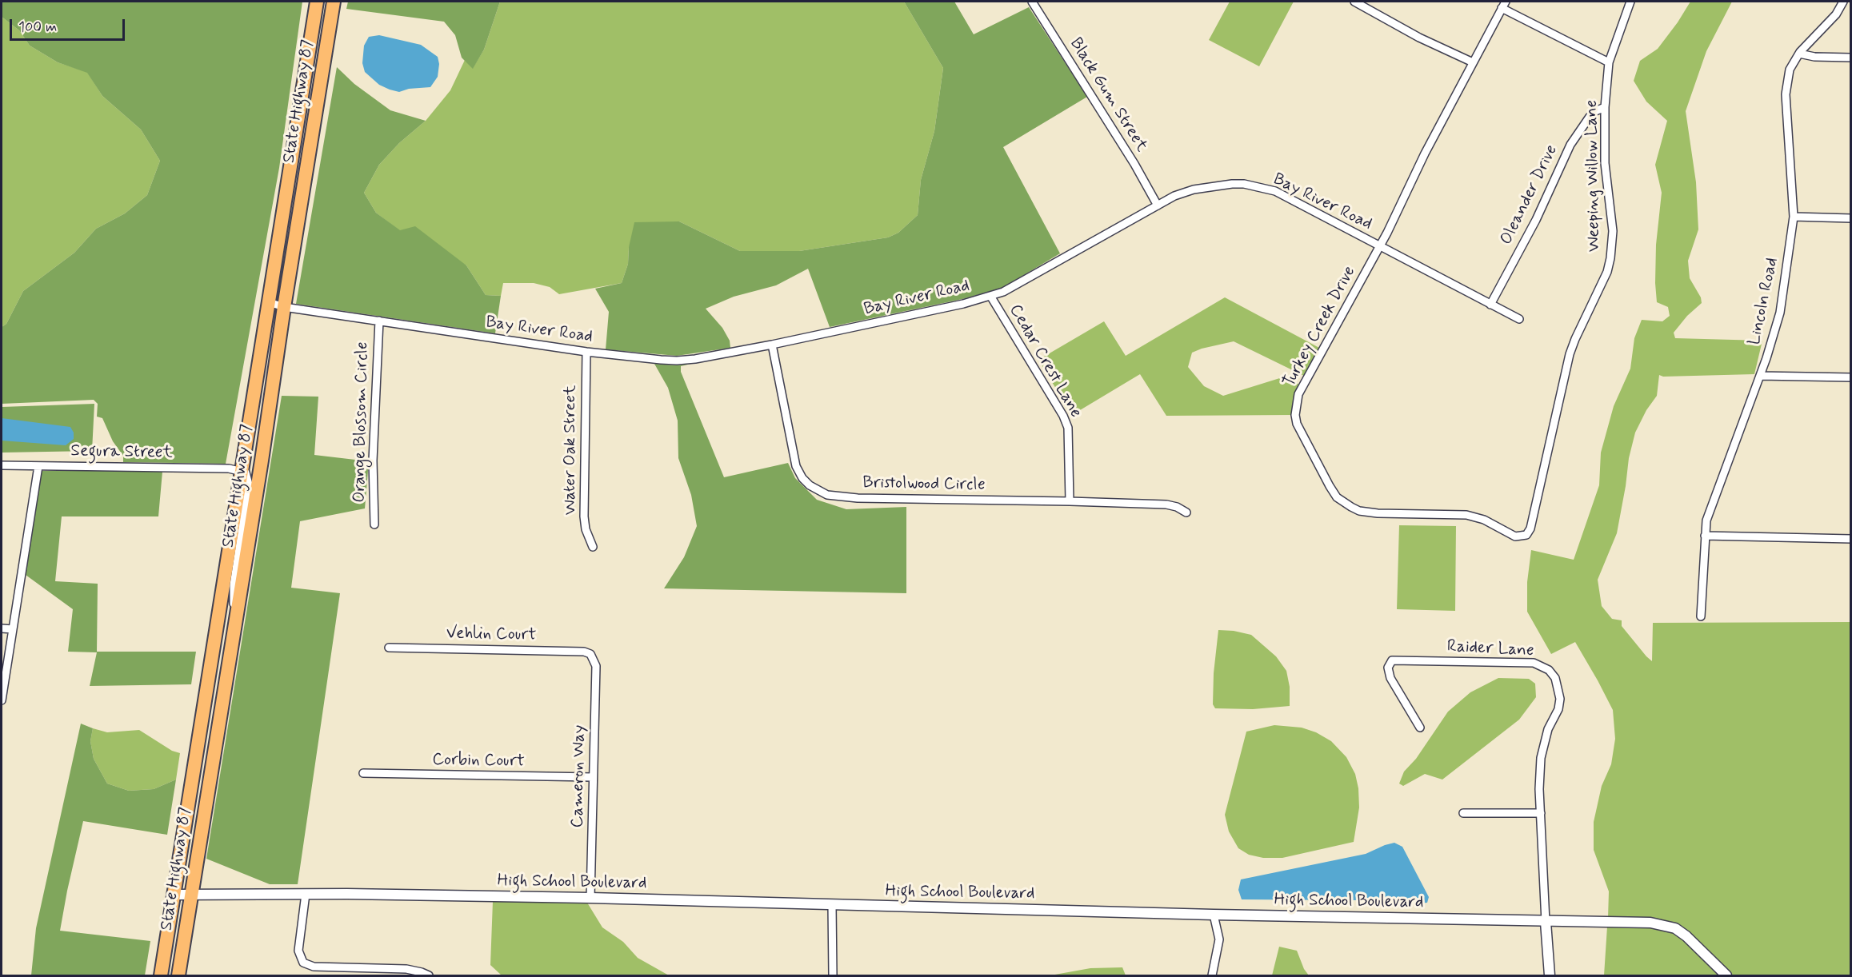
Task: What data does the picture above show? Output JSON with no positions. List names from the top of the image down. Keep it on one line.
{"streets":{"highway":["State Highway 87"],"street":["Black Gum Street","Weeping Willow Lane","Oleander Drive","Bay River Road","Lincoln Road","Turkey Creek Drive","Cedar Crest Lane","Orange Blossom Circle","Water Oak Street","Segura Street","Bristolwood Circle","Vehlin Court","Raider Lane","Corbin Court","Cameron Way","High School Boulevard"]},"crossings":[["Black Gum Street","Bay River Road"],["State Highway 87","Bay River Road"],["State Highway 87","High School Boulevard"],["Weeping Willow Lane","Oleander Drive"],["Weeping Willow Lane","Turkey Creek Drive"],["Oleander Drive","Bay River Road"],["Bay River Road","Turkey Creek Drive"],["Bay River Road","Cedar Crest Lane"],["Bay River Road","Orange Blossom Circle"],["Bay River Road","Water Oak Street"],["Bay River Road","Bristolwood Circle"],["Cedar Crest Lane","Bristolwood Circle"],["Vehlin Court","Cameron Way"],["Raider Lane","High School Boulevard"],["Corbin Court","Cameron Way"],["Cameron Way","High School Boulevard"]],"scale_bar":"100 m"}
